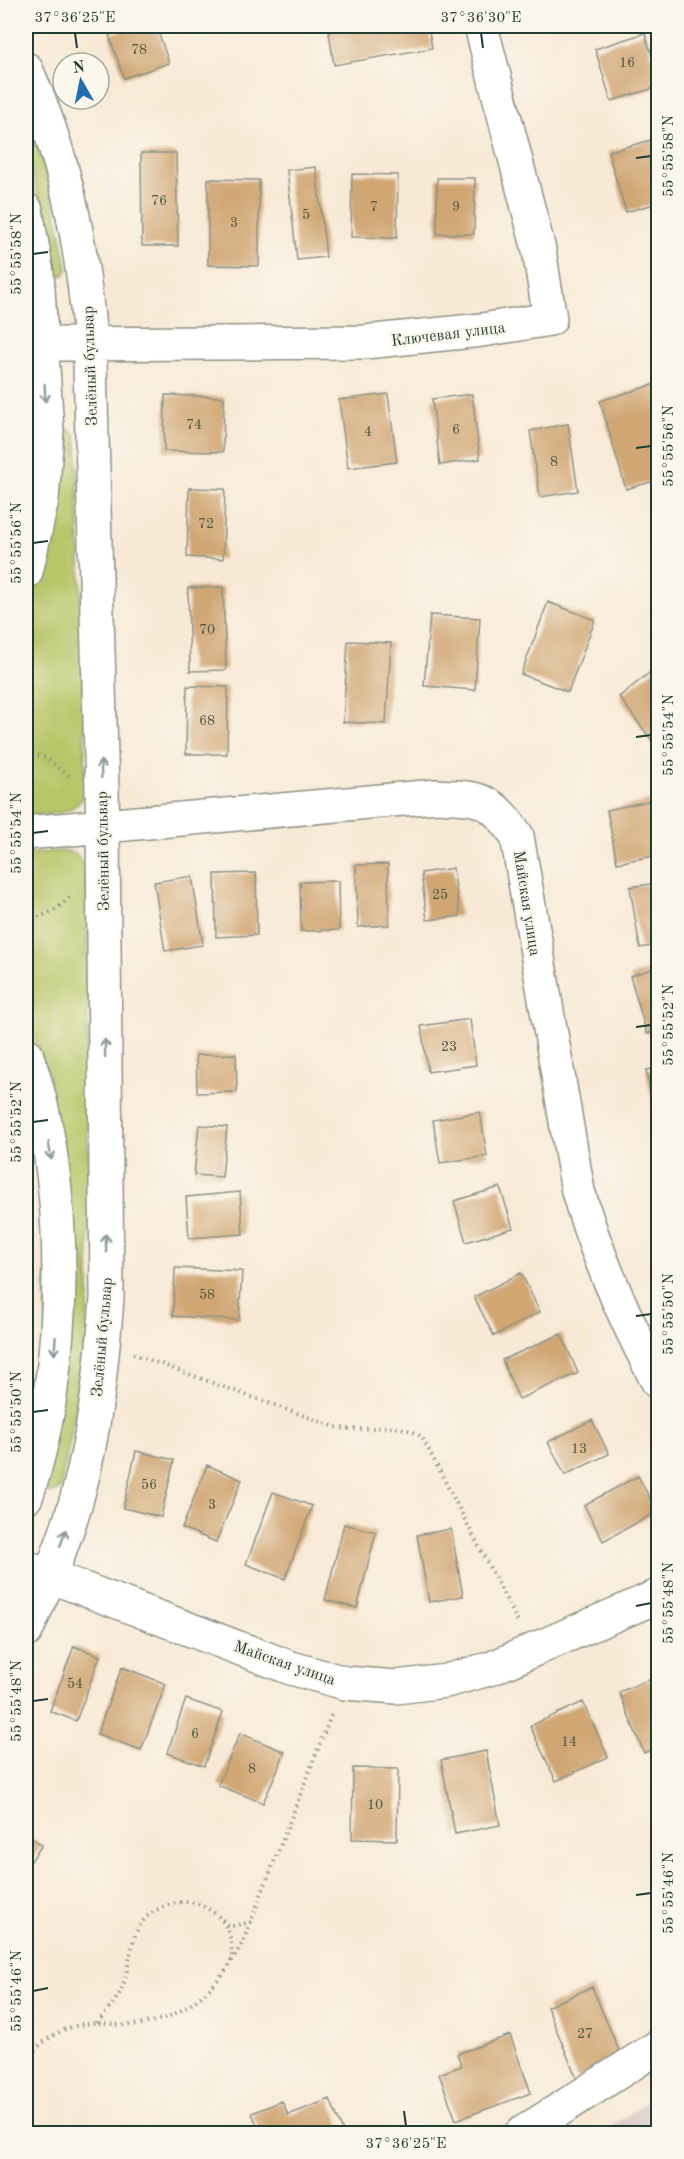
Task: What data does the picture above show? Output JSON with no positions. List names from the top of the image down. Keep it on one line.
{"streets":{"street":["Ключевая улица","Зелёный бульвар","Майская улица"]},"crossings":[["Ключевая улица","Зелёный бульвар"],["Зелёный бульвар","Майская улица"]],"house_numbers":["78","16","76","7","9","5","3","74","6","4","8","72","70","68","25","23","58","13","56","3","54","6","14","8","10","27"],"north":"top","coordinates":["37°36'25\"E","37°36'30\"E","55°55'58\"N","55°55'56\"N","55°55'54\"N","55°55'52\"N","55°55'50\"N","55°55'48\"N","55°55'46\"N"]}
